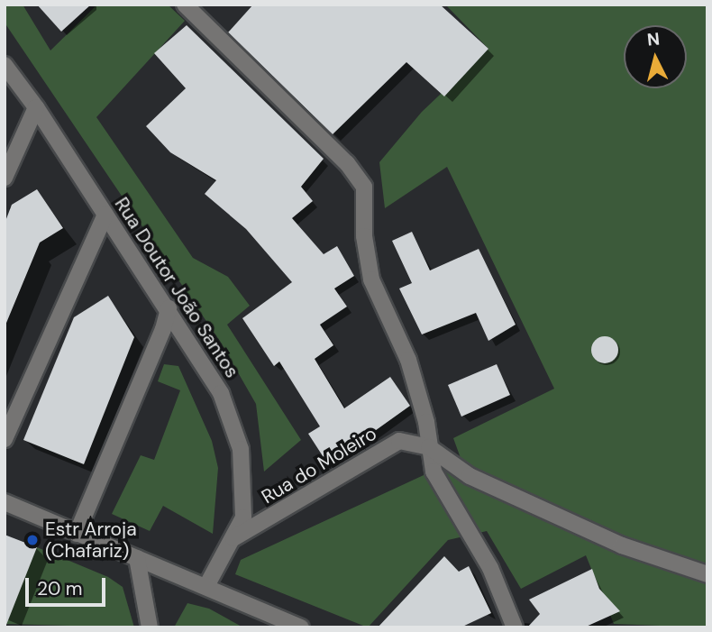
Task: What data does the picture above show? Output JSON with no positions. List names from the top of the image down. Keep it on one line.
{"streets":{"street":["Rua Doutor João Santos","Rua do Moleiro"]},"crossings":[["Rua Doutor João Santos","Rua do Moleiro"]],"places":["Estr Arroja (Chafariz)"],"scale_bar":"20 m","north":"top"}
